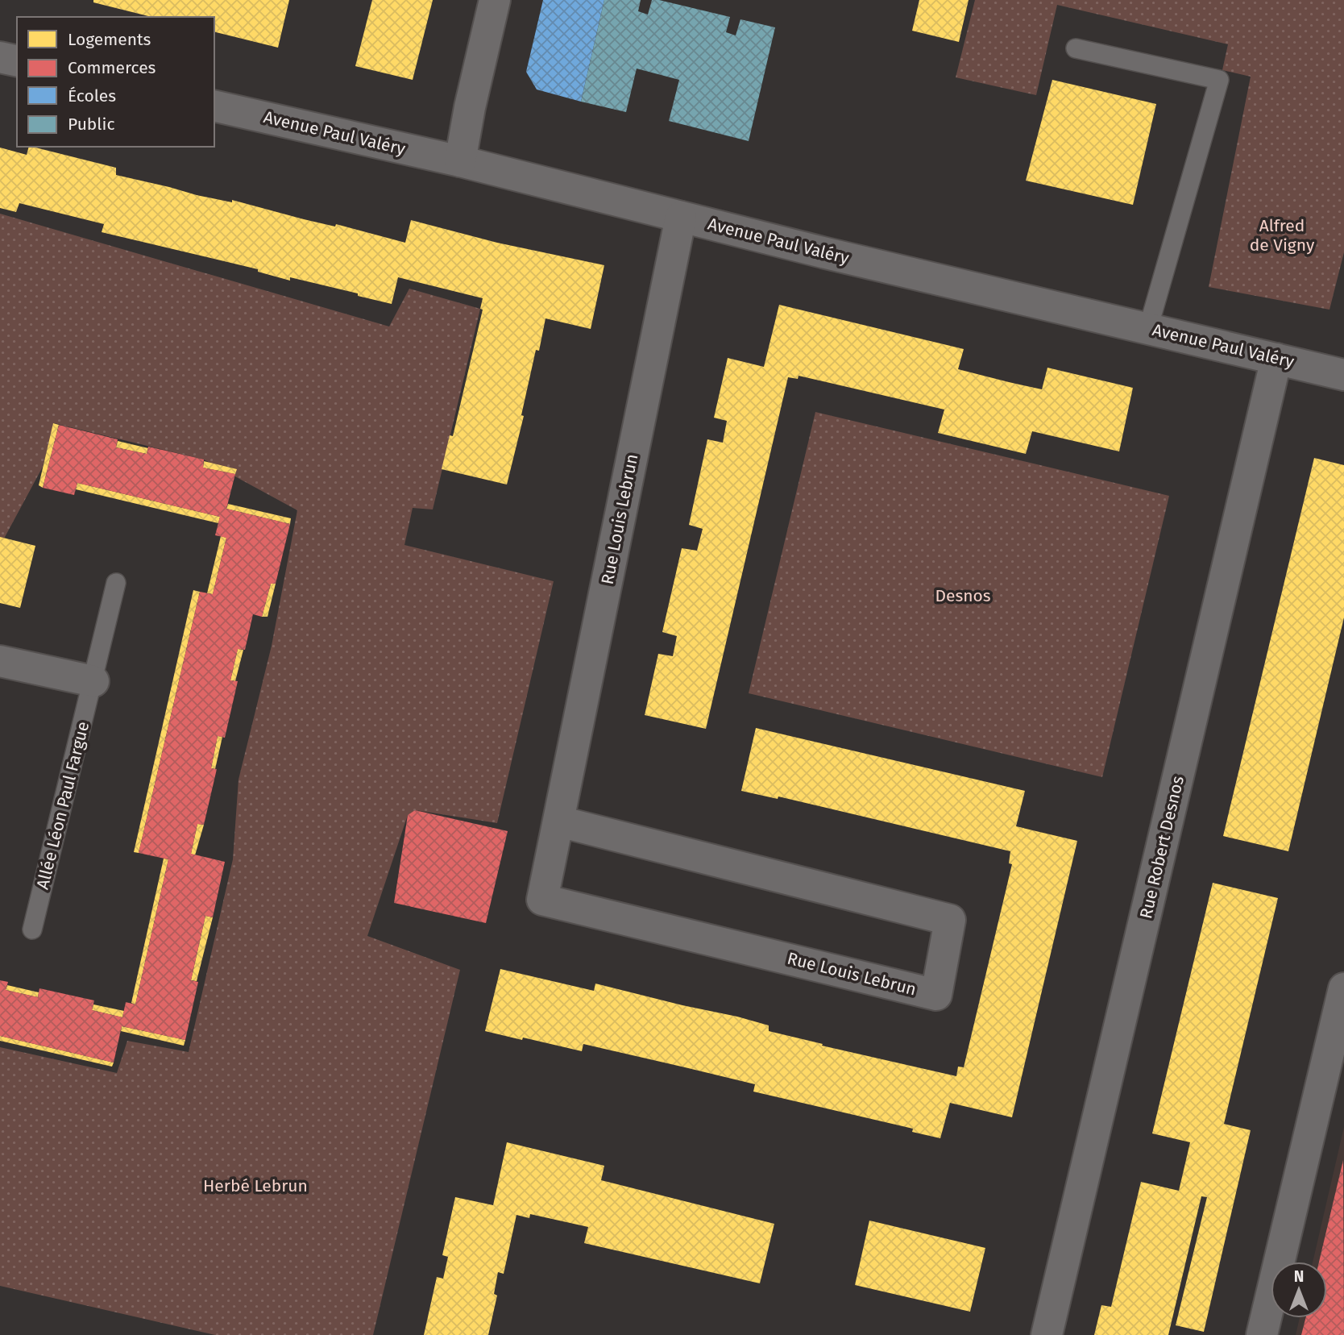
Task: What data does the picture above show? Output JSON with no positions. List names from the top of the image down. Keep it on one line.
{"streets":{"street":["Avenue Paul Valéry","Rue Louis Lebrun","Rue Robert Desnos"],"lane":["Allée Léon Paul Fargue"]},"crossings":[["Avenue Paul Valéry","Rue Louis Lebrun"],["Avenue Paul Valéry","Rue Robert Desnos"]],"parks":["Alfred de Vigny","Desnos","Herbé Lebrun"],"legend":["Logements","Commerces","Écoles","Public"],"north":"top"}
